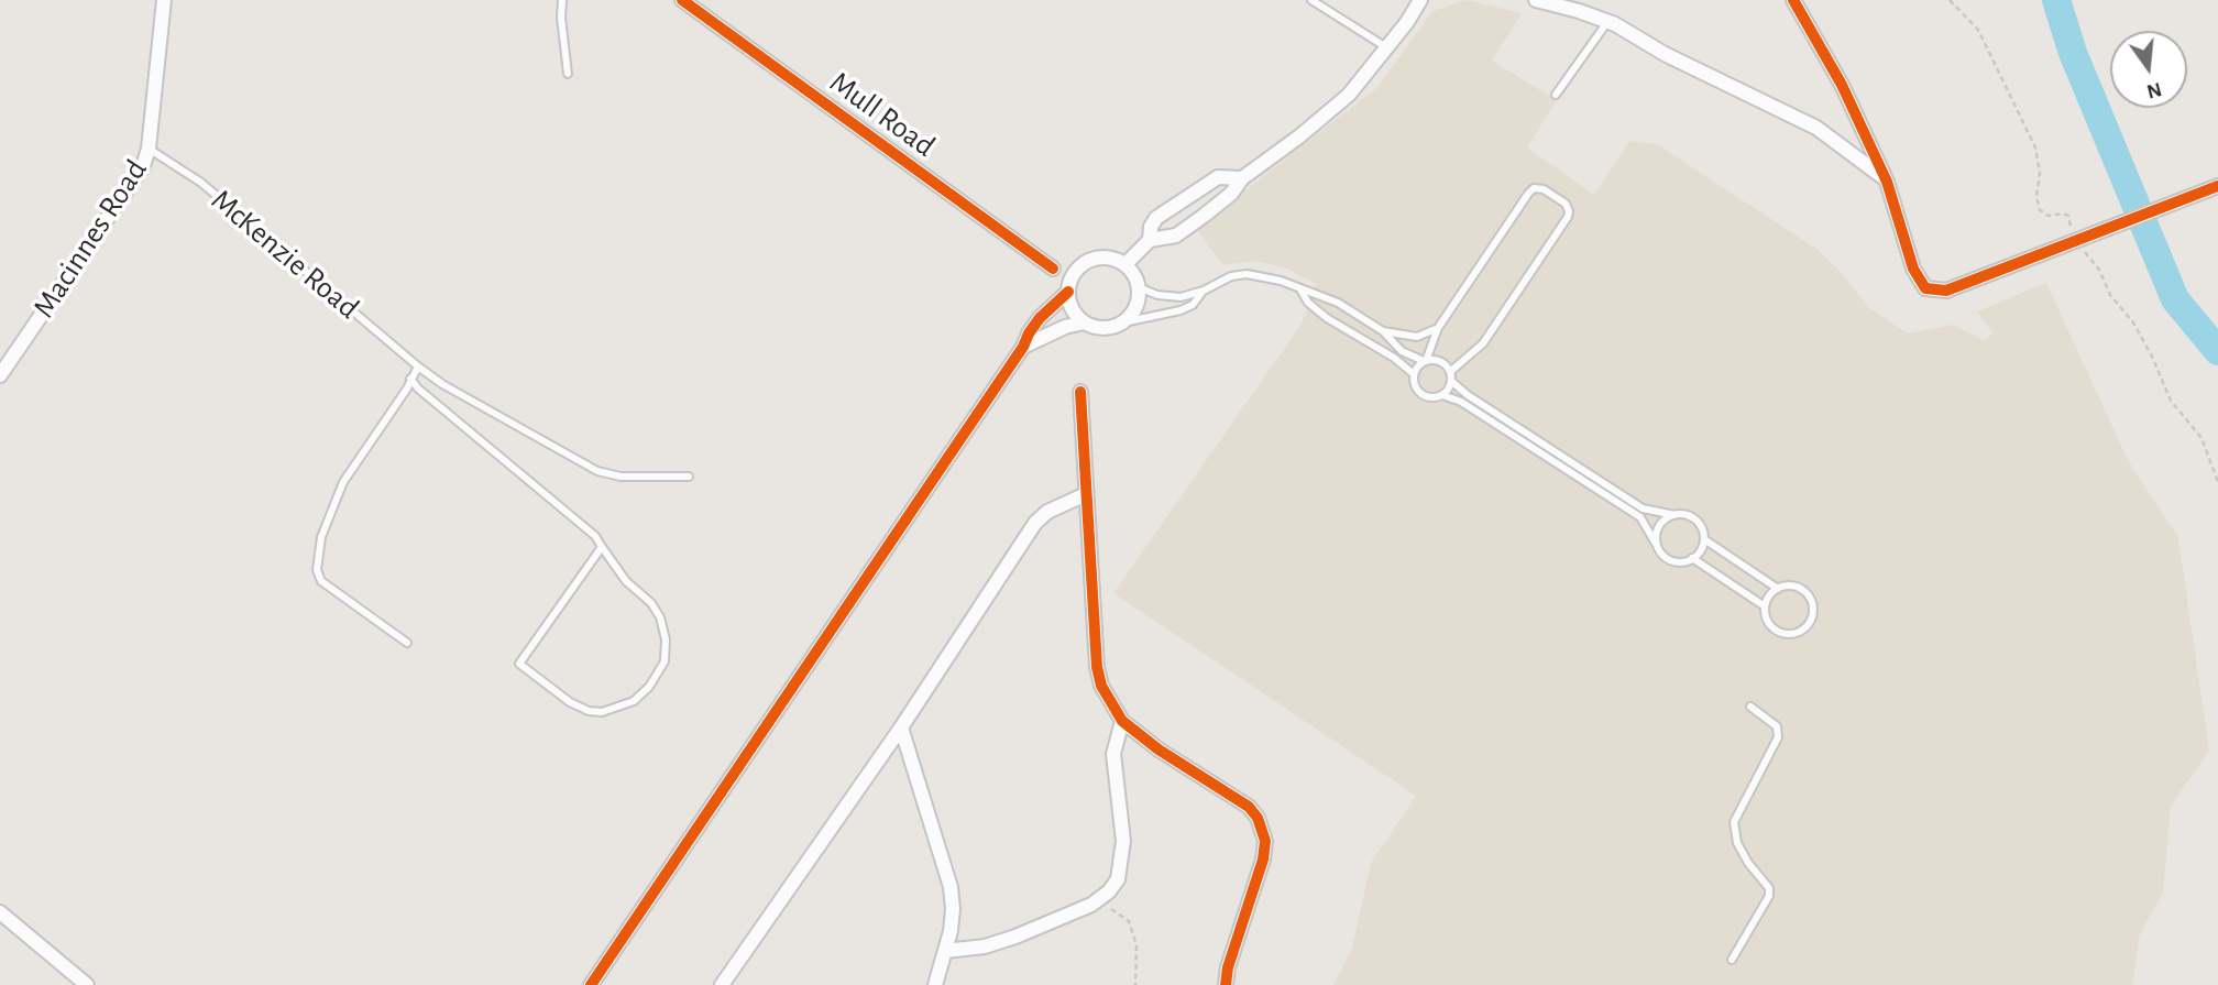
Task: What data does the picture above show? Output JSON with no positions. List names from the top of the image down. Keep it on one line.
{"streets":{"street":["Mull Road","Macinnes Road"],"lane":["McKenzie Road"]},"crossings":[["Macinnes Road","McKenzie Road"]],"north":"bottom"}
